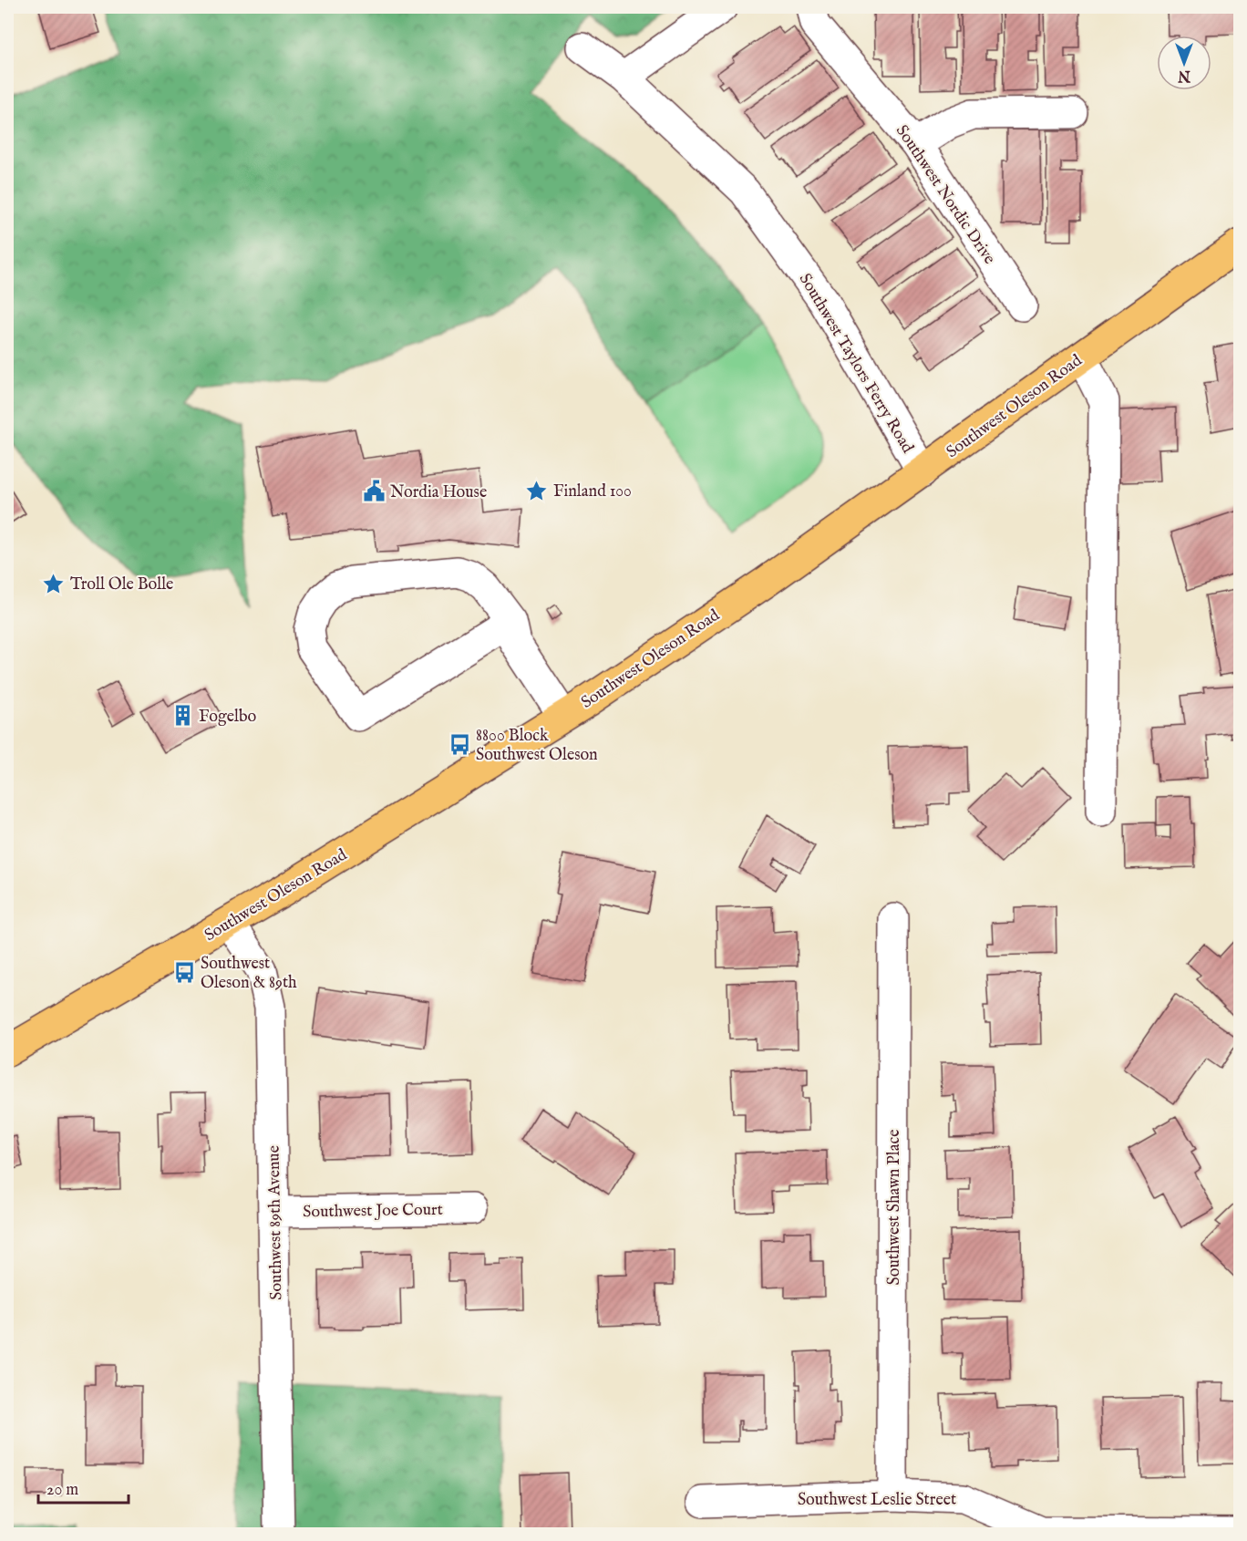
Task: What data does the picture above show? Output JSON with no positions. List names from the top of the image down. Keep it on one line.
{"streets":{"main road":["Southwest Oleson Road"],"street":["Southwest Nordic Drive","Southwest Taylors Ferry Road","Southwest Shawn Place","Southwest Joe Court","Southwest 89th Avenue","Southwest Leslie Street"]},"crossings":[["Southwest Taylors Ferry Road","Southwest Oleson Road"],["Southwest Oleson Road","Southwest 89th Avenue"],["Southwest Shawn Place","Southwest Leslie Street"],["Southwest Joe Court","Southwest 89th Avenue"]],"places":{"place":["Finland 100","Troll Ole Bolle"],"public building":["Nordia House"],"building":["Fogelbo"],"bus stop":["8800 Block Southwest Oleson","Southwest Oleson & 89th"]},"scale_bar":"20 m","north":"bottom"}
